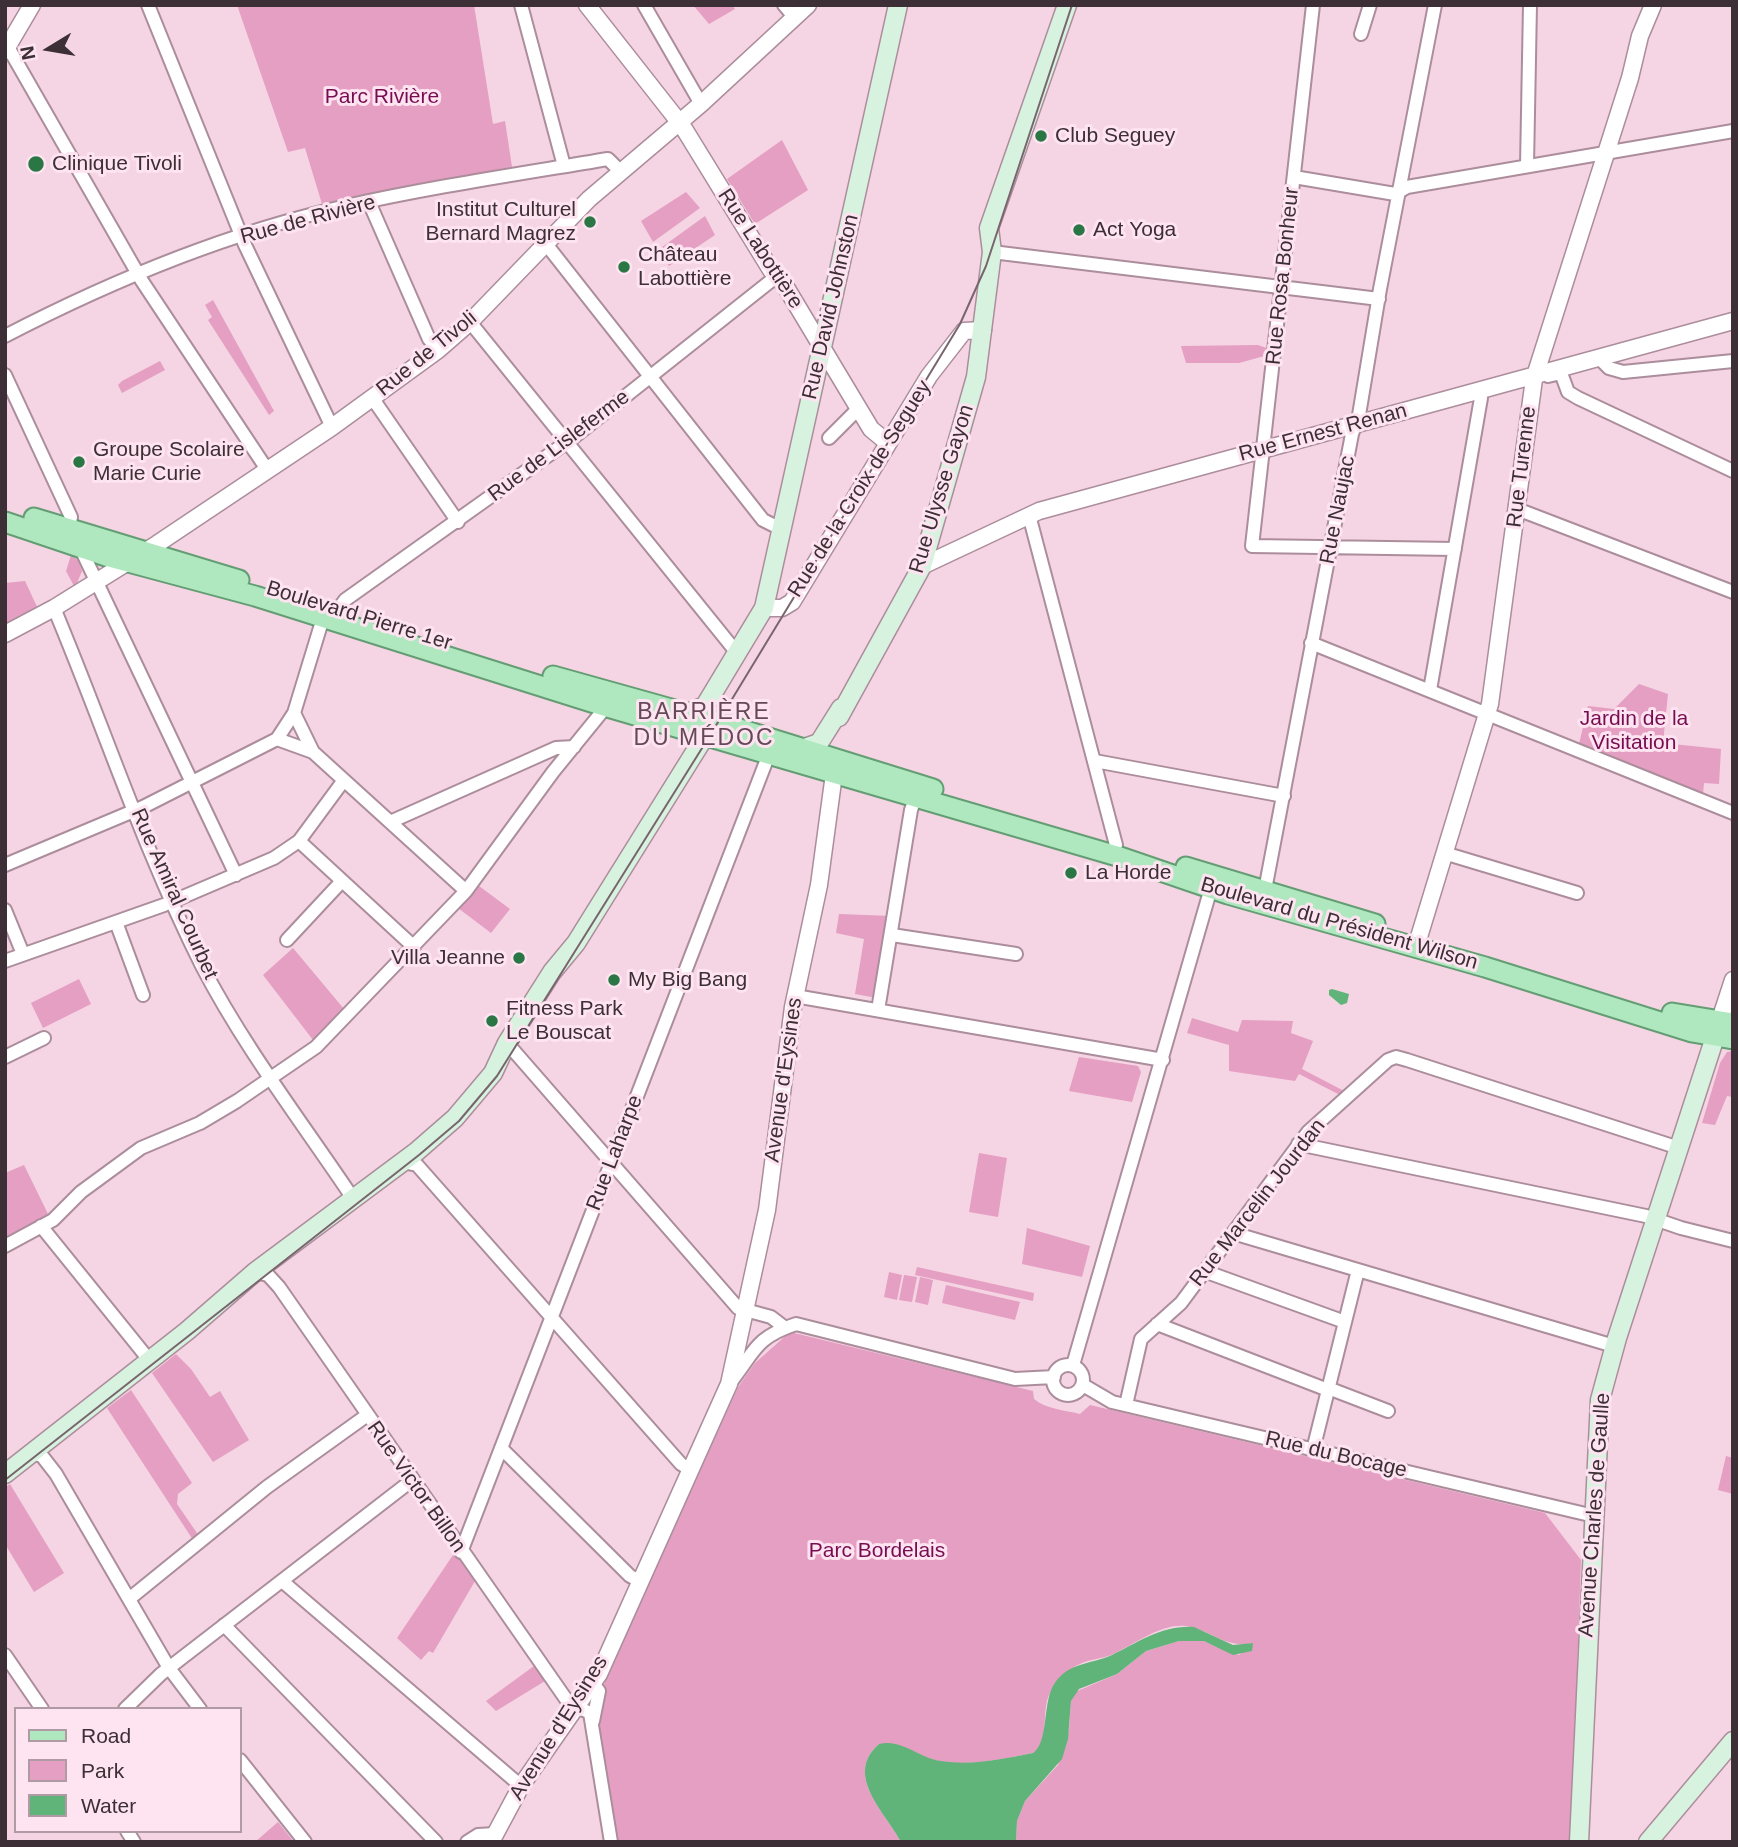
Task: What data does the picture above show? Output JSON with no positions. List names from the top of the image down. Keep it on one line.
{"streets":{"main road":["Rue David Johnston","Rue de la Croix de Seguey","Rue Ulysse Gayon","Boulevard Pierre 1er","Boulevard du Président Wilson","Avenue Charles de Gaulle"],"street":["Rue de Rivière","Rue Labottière","Rue Rosa Bonheur","Rue de Tivoli","Rue Ernest Renan","Rue de Lisleferme","Rue Turenne","Rue Naujac","Rue Amiral Courbet","Avenue d'Eysines","Rue Laharpe","Rue Marcelin Jourdan","Rue du Bocage","Rue Victor Billon"]},"crossings":[["Rue de Rivière","Rue de Tivoli"],["Rue Labottière","Rue David Johnston"],["Rue Labottière","Rue de Tivoli"],["Rue Labottière","Rue de Lisleferme"],["Rue Labottière","Rue de la Croix de Seguey"],["Rue Rosa Bonheur","Rue Ernest Renan"],["Rue Rosa Bonheur","Rue Naujac"],["Rue David Johnston","Rue de la Croix de Seguey"],["Rue de Tivoli","Boulevard Pierre 1er"],["Rue Ernest Renan","Rue Turenne"],["Rue Ernest Renan","Rue Ulysse Gayon"],["Rue Ernest Renan","Rue Naujac"],["Rue de Lisleferme","Boulevard Pierre 1er"],["Rue Turenne","Boulevard du Président Wilson"],["Rue de la Croix de Seguey","Rue Ulysse Gayon"],["Rue de la Croix de Seguey","Boulevard Pierre 1er"],["Rue de la Croix de Seguey","Rue Amiral Courbet"],["Rue de la Croix de Seguey","Boulevard du Président Wilson"],["Rue de la Croix de Seguey","Rue Victor Billon"],["Rue Ulysse Gayon","Boulevard du Président Wilson"],["Rue Ulysse Gayon","Avenue d'Eysines"],["Rue Naujac","Boulevard du Président Wilson"],["Boulevard Pierre 1er","Boulevard du Président Wilson"],["Boulevard du Président Wilson","Avenue d'Eysines"],["Boulevard du Président Wilson","Rue Laharpe"],["Boulevard du Président Wilson","Avenue Charles de Gaulle"],["Avenue d'Eysines","Rue Victor Billon"],["Rue Laharpe","Rue Victor Billon"],["Rue Marcelin Jourdan","Rue du Bocage"],["Rue Marcelin Jourdan","Avenue Charles de Gaulle"],["Rue du Bocage","Avenue Charles de Gaulle"]],"districts":["BARRIÈRE DU MÉDOC"],"parks":["Parc Rivière","Jardin de la Visitation","Parc Bordelais"],"places":["Club Seguey","Clinique Tivoli","Institut Culturel Bernard Magrez","Act Yoga","Château Labottière","Groupe Scolaire Marie Curie","La Horde","Villa Jeanne","My Big Bang","Fitness Park Le Bouscat"],"legend":["Road","Park","Water"],"north":"left"}
